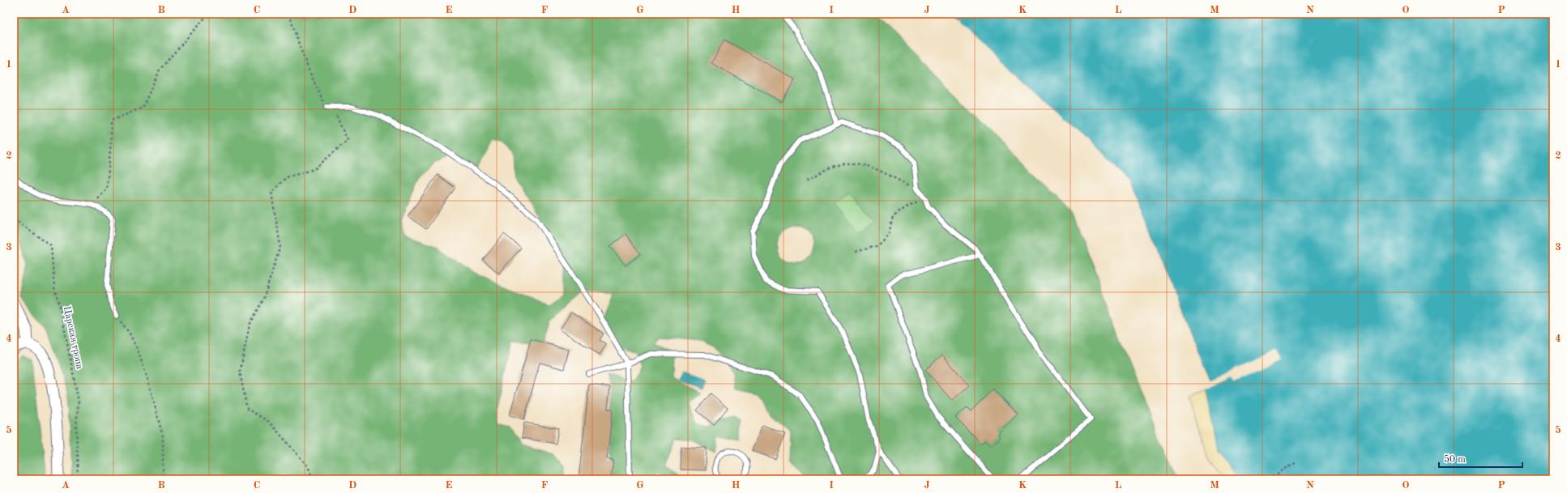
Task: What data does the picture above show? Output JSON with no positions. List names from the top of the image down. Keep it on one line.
{"streets":{"path":["Царская тропа"]},"scale_bar":"50 m","grid":{"columns":["A","B","C","D","E","F","G","H","I","J","K","L","M","N","O","P"],"rows":["1","2","3","4","5"]}}
